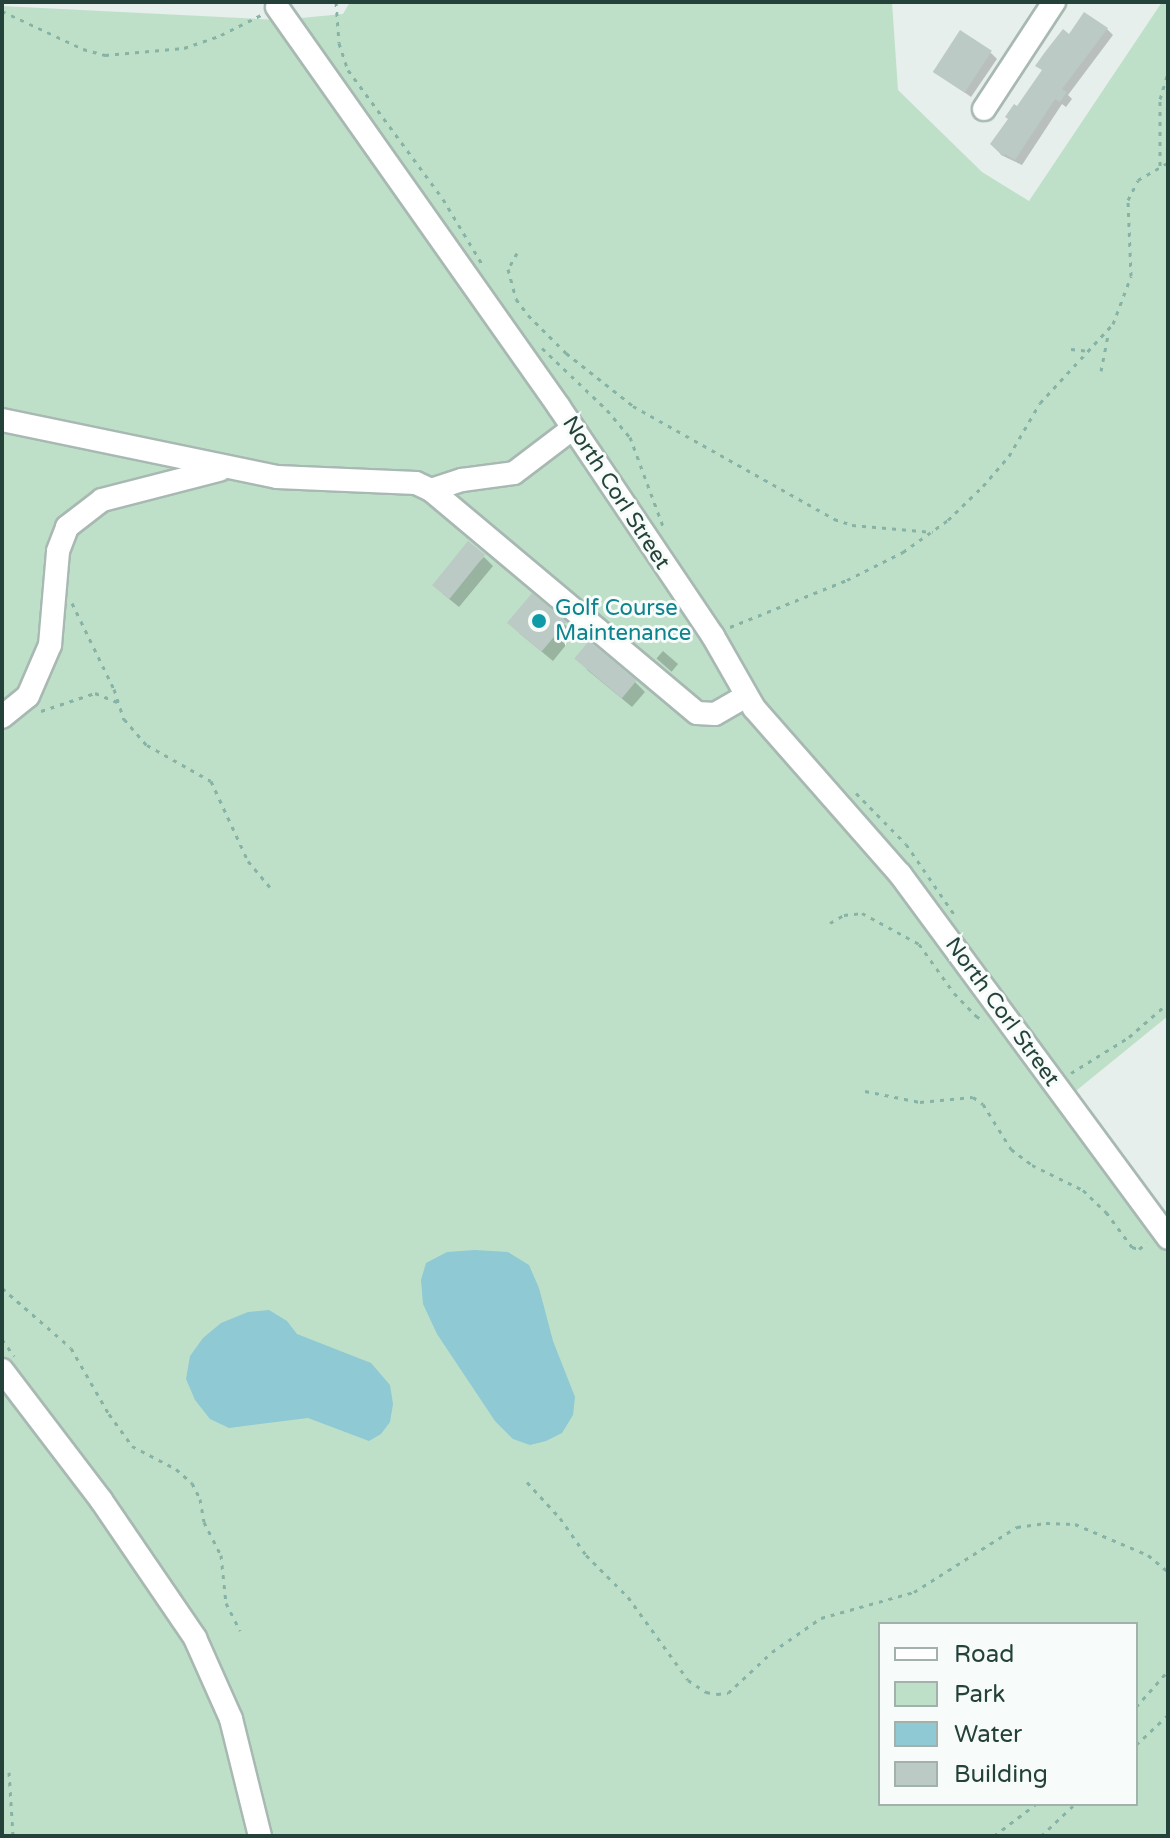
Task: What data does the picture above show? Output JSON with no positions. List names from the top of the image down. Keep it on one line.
{"streets":{"street":["North Corl Street"]},"places":["Golf Course Maintenance"],"legend":["Road","Park","Water","Building"]}
